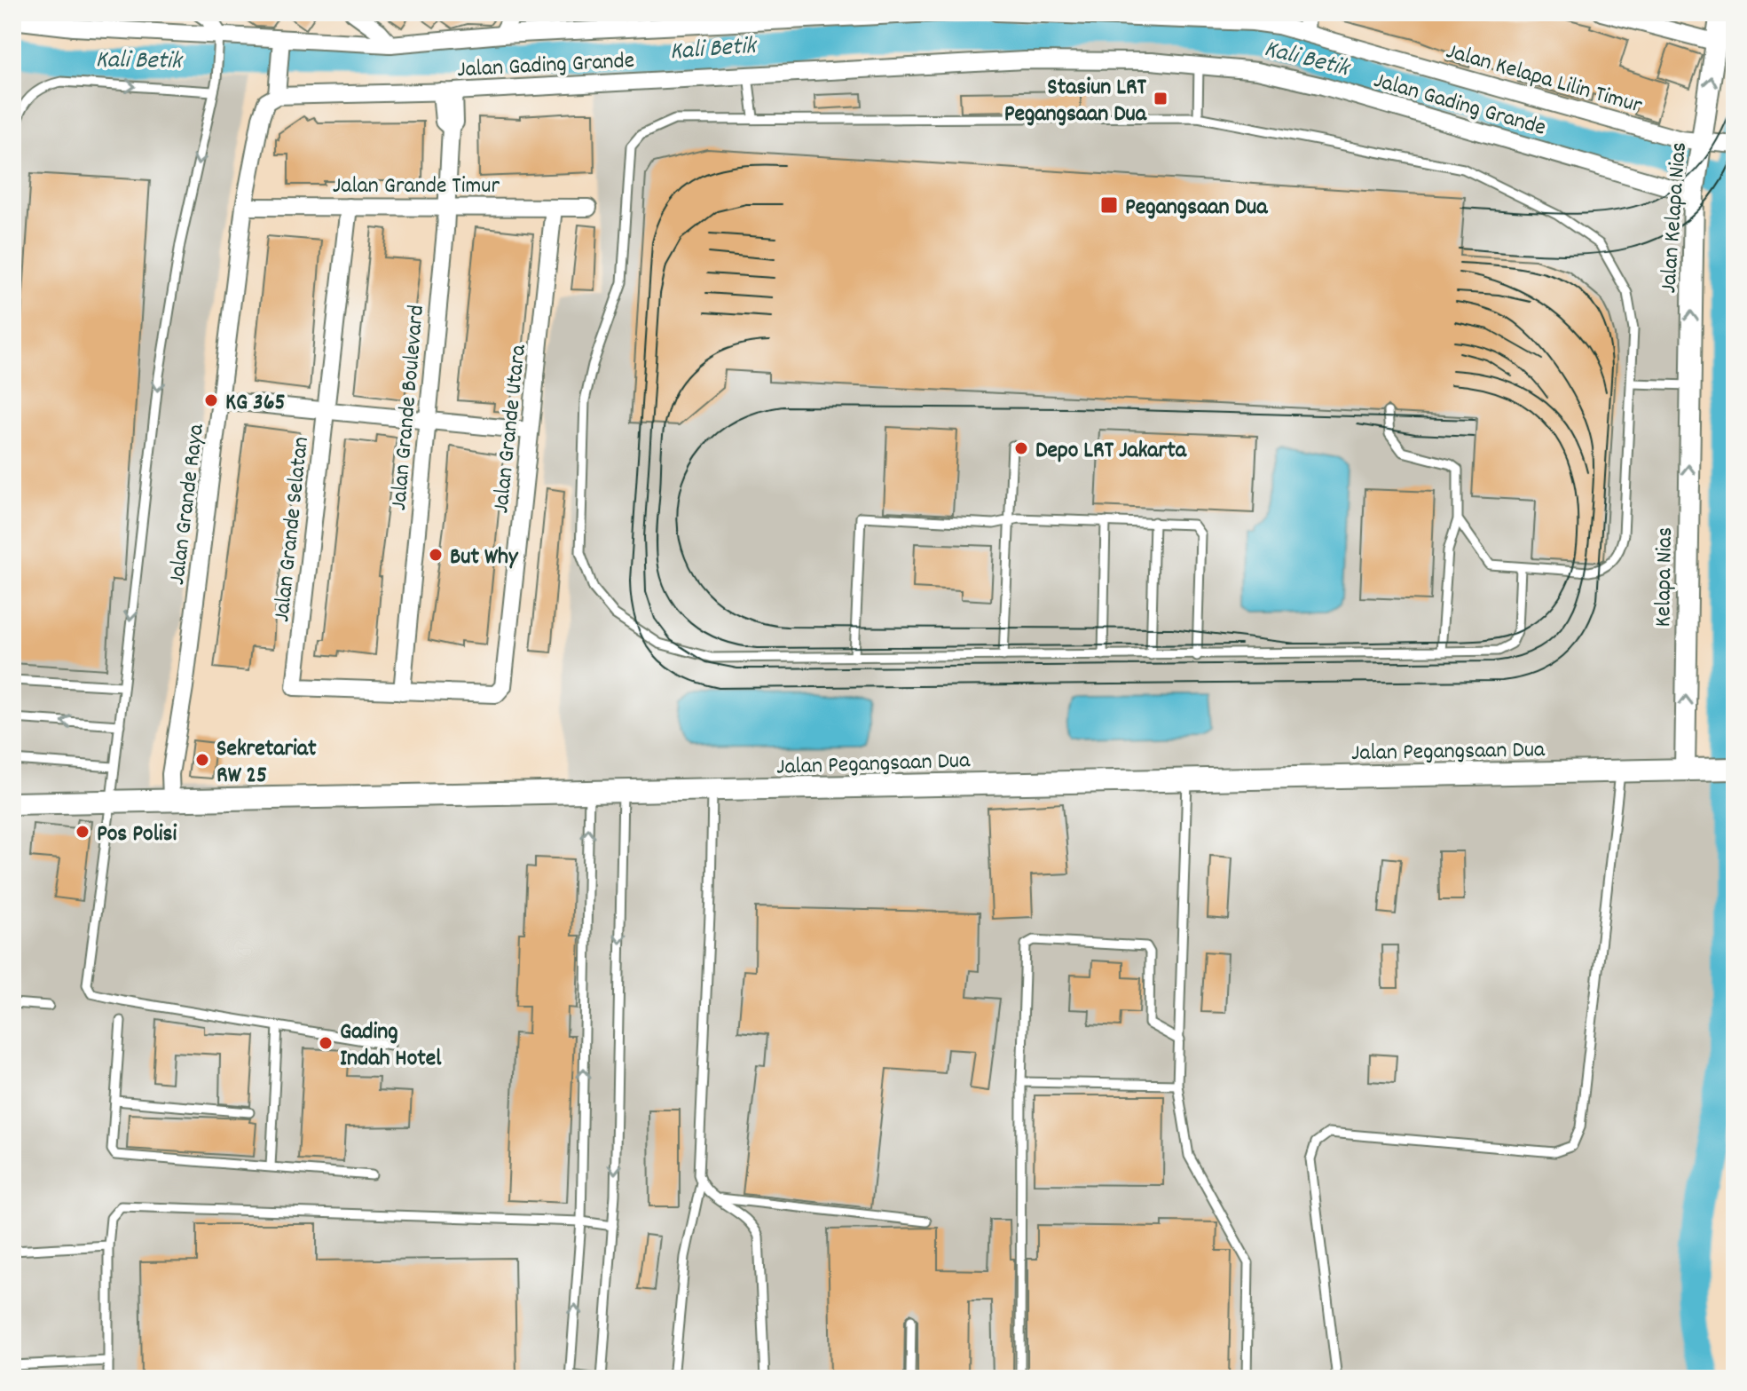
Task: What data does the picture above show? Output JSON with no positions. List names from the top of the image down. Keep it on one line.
{"streets":{"main road":["Jalan Pegangsaan Dua"],"street":["Jalan Gading Grande","Jalan Kelapa Lilin Timur","Jalan Grande Timur","Jalan Kelapa Nias","Jalan Grande Boulevard","Jalan Grande Utara","Jalan Grande Raya","Jalan Grande Selatan","Kelapa Nias"]},"crossings":[["Jalan Gading Grande","Jalan Kelapa Nias"],["Jalan Gading Grande","Jalan Grande Boulevard"],["Jalan Gading Grande","Jalan Grande Raya"],["Jalan Kelapa Lilin Timur","Jalan Kelapa Nias"],["Jalan Grande Timur","Jalan Grande Boulevard"],["Jalan Grande Timur","Jalan Grande Utara"],["Jalan Grande Timur","Jalan Grande Raya"],["Jalan Grande Timur","Jalan Grande Selatan"],["Jalan Kelapa Nias","Kelapa Nias"],["Jalan Grande Boulevard","Jalan Grande Utara"],["Jalan Grande Boulevard","Jalan Grande Selatan"],["Jalan Grande Utara","Jalan Grande Selatan"],["Jalan Grande Raya","Jalan Pegangsaan Dua"],["Kelapa Nias","Jalan Pegangsaan Dua"]],"one_way":["Jalan Kelapa Nias","Kelapa Nias"],"water":["Kali Betik"],"places":{"transit":["Stasiun LRT Pegangsaan Dua","Pegangsaan Dua"],"other":["KG 365","Depo LRT Jakarta","But Why","Sekretariat RW 25","Pos Polisi","Gading Indah Hotel"]}}
